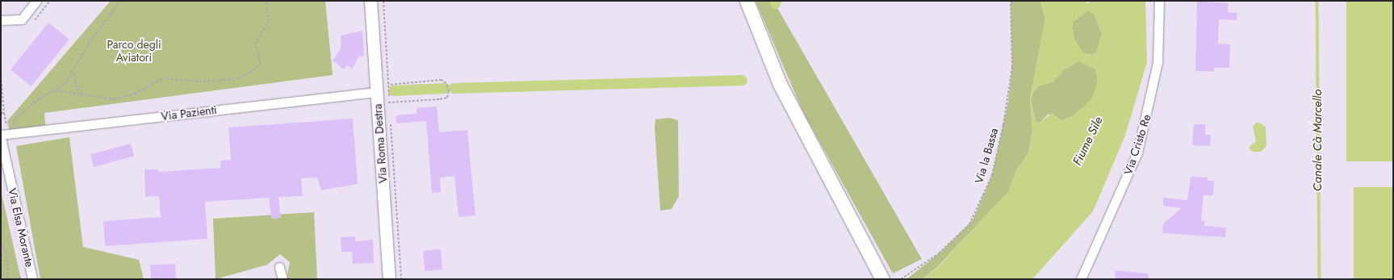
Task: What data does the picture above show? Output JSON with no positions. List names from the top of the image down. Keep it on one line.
{"streets":{"street":["Via Pazienti","Via Roma Destra","Via Cristo Re","Via Elsa Morante"],"path":["Via la Bassa"]},"crossings":[["Via Pazienti","Via Roma Destra"]],"water":["Canale Cà Marcello","Fiume Sile"],"parks":["Parco degli Aviatori"]}
